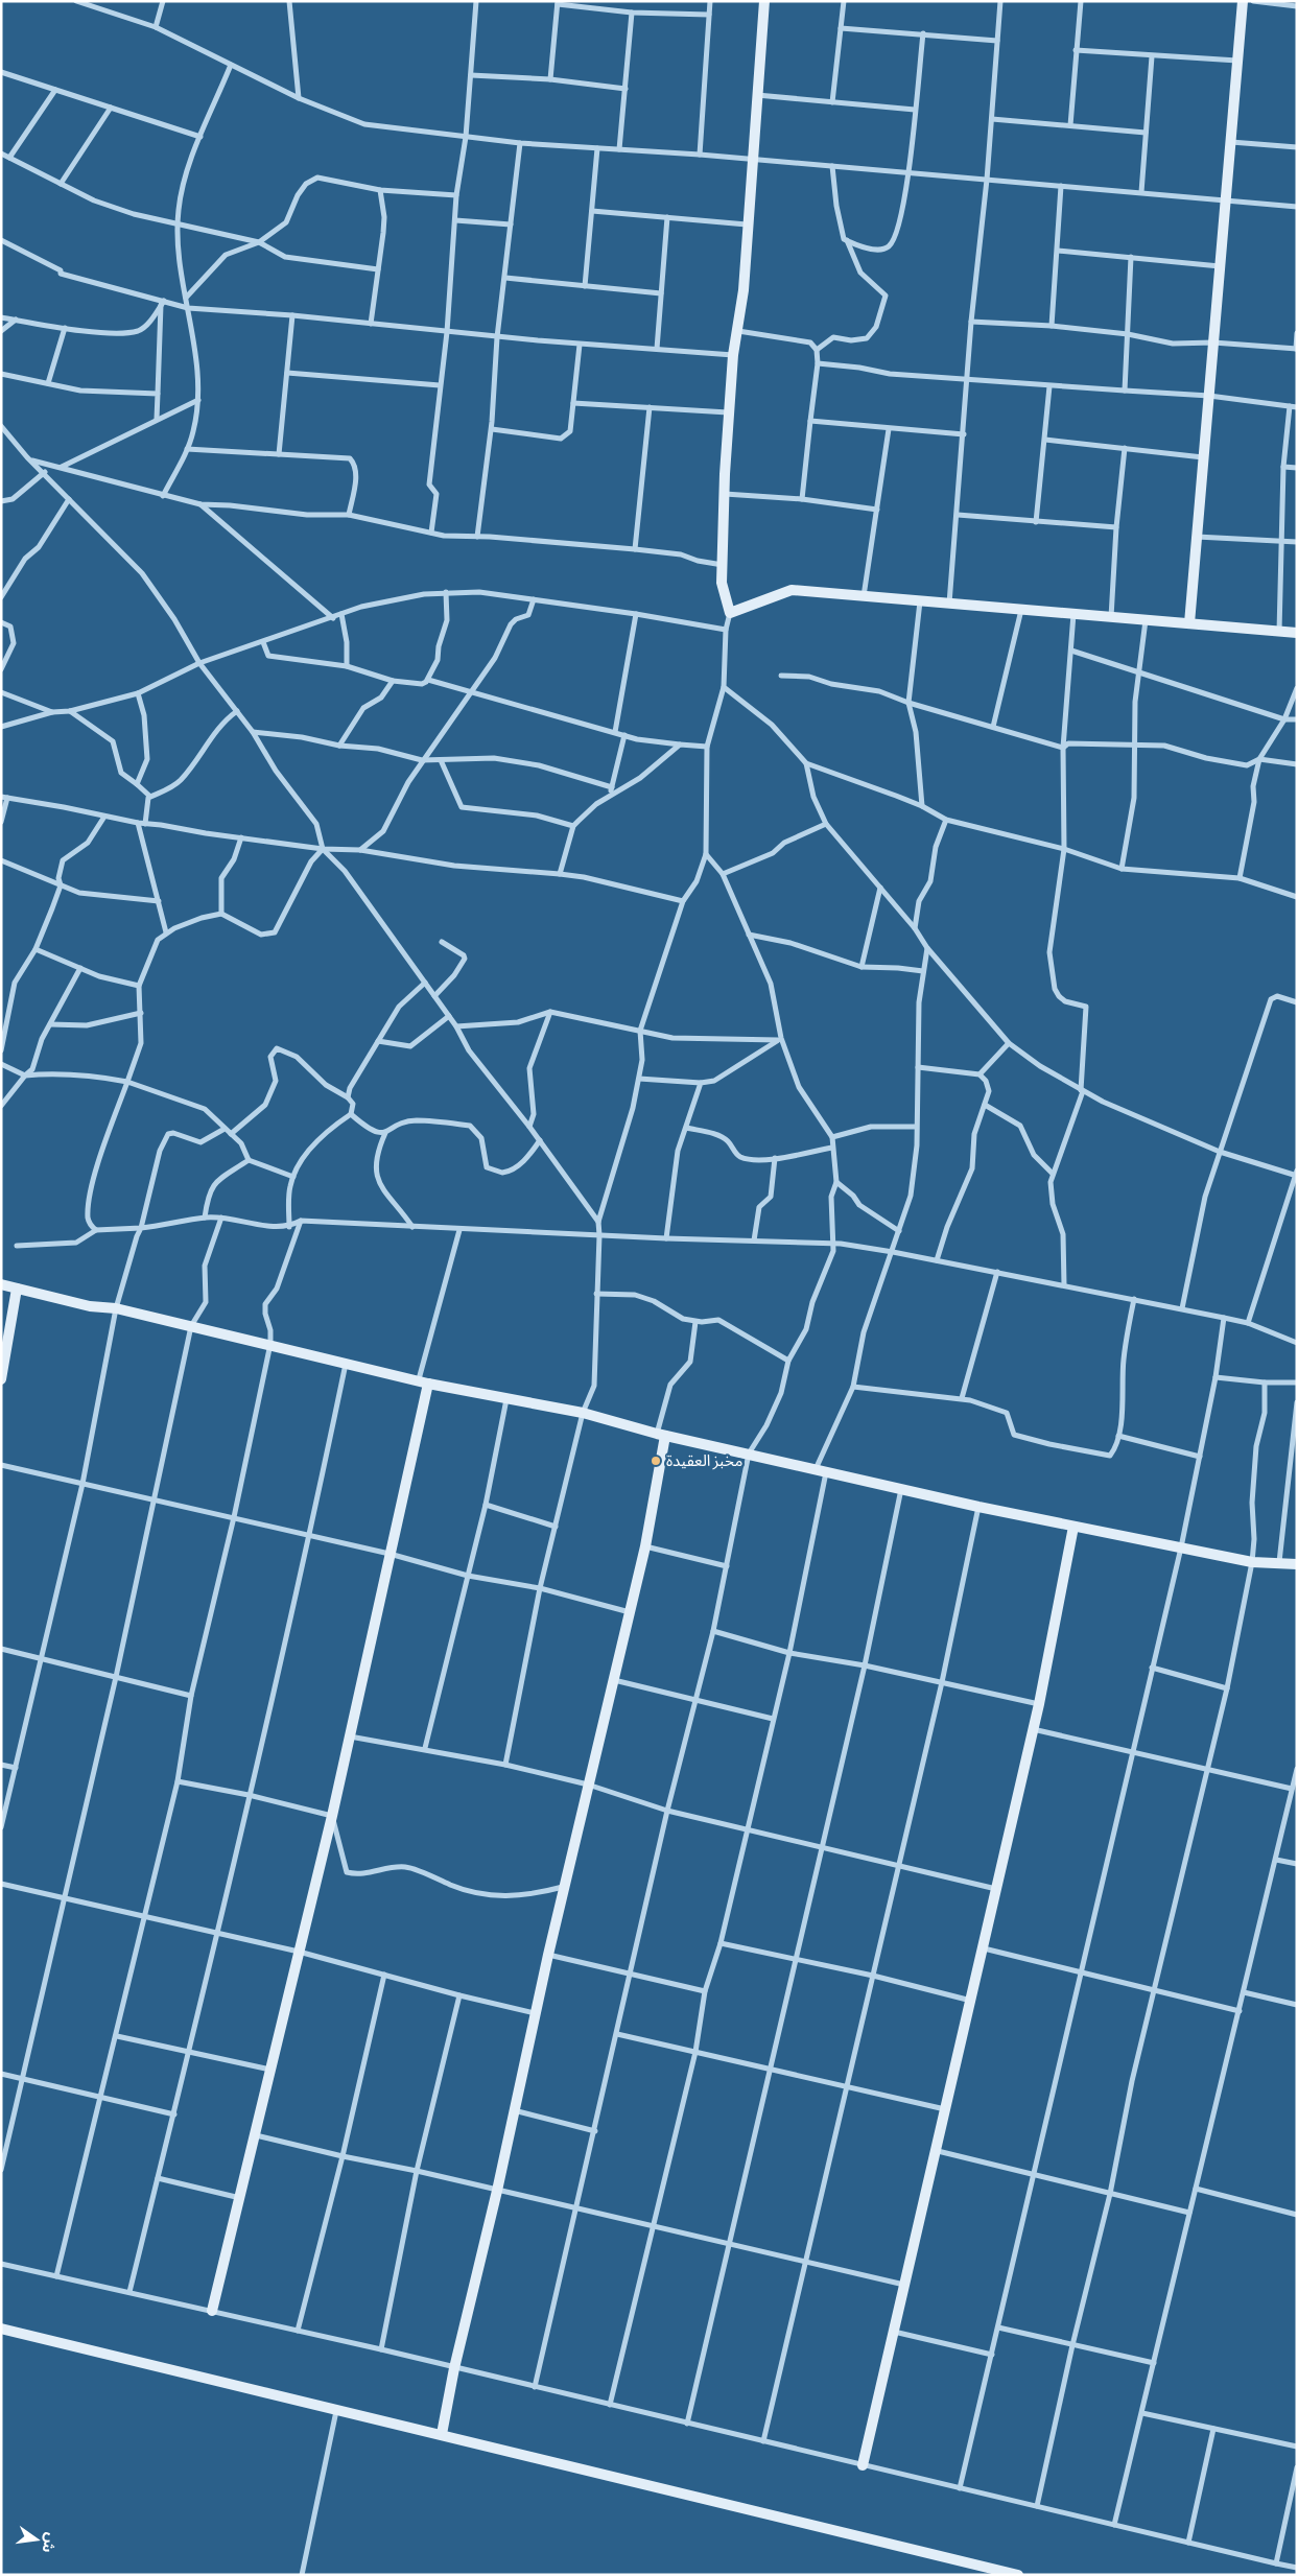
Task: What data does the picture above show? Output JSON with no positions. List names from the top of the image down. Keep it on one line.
{"places":["مخبز العقيدة"],"north":"right"}
